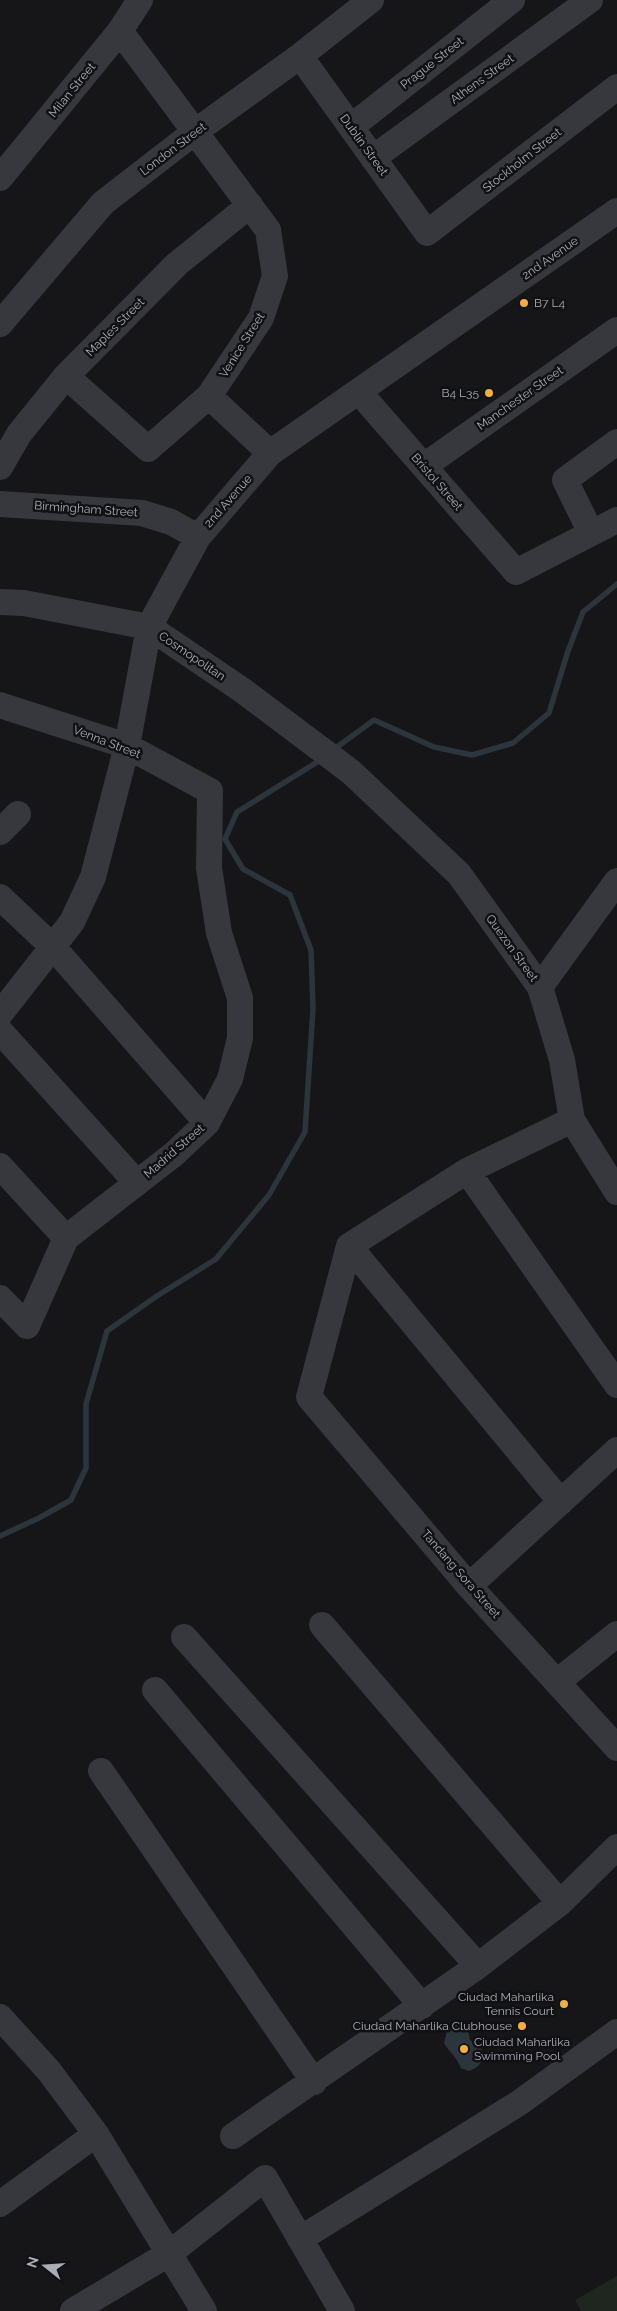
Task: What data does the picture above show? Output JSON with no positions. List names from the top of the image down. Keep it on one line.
{"streets":{"street":["Prague Street","Athens Street","Milan Street","Dublin Street","London Street","Stockholm Street","2nd Avenue","Maples Street","Venice Street","Manchester Street","Bristol Street","Birmingham Street","Cosmopolitan","Venna Street","Quezon Street","Madrid Street","Tandang Sora Street"]},"crossings":[["Prague Street","Dublin Street"],["Athens Street","Dublin Street"],["Milan Street","Venice Street"],["Dublin Street","London Street"],["Dublin Street","Stockholm Street"],["London Street","Venice Street"],["2nd Avenue","Bristol Street"],["2nd Avenue","Birmingham Street"],["2nd Avenue","Cosmopolitan"],["2nd Avenue","Venna Street"],["Maples Street","Venice Street"],["Manchester Street","Bristol Street"],["Cosmopolitan","Quezon Street"],["Venna Street","Madrid Street"]],"places":["B7 L4","B4 L35","Ciudad Maharlika Tennis Court","Ciudad Maharlika Clubhouse","Ciudad Maharlika Swimming Pool"],"north":"left"}
